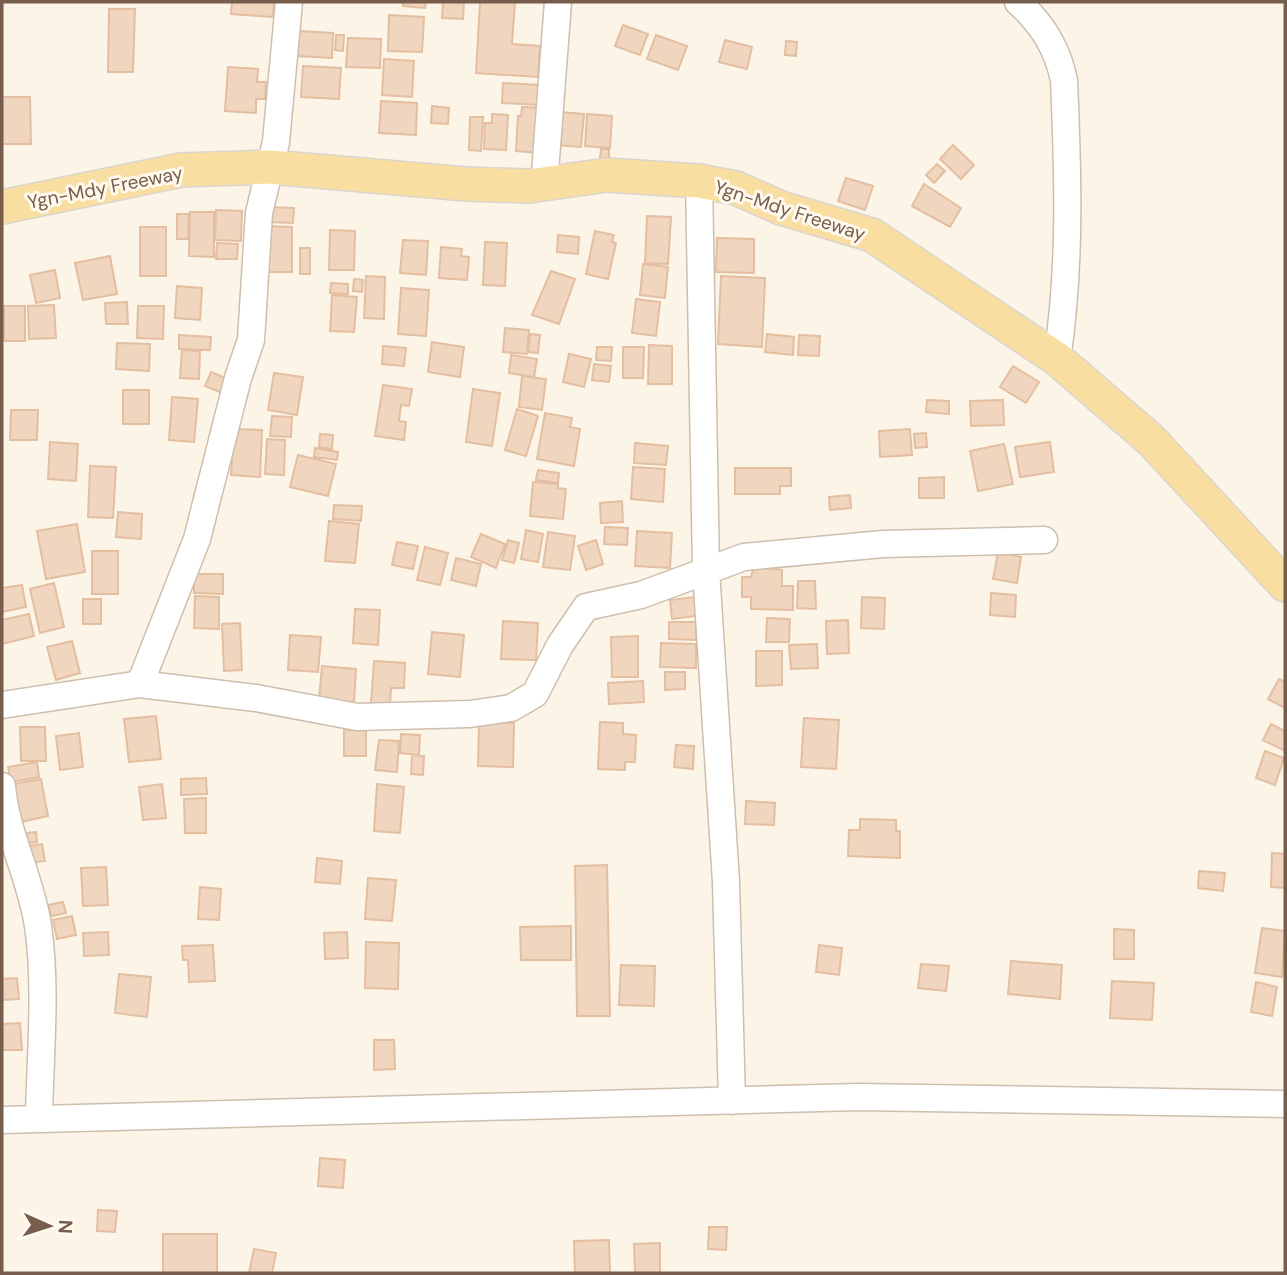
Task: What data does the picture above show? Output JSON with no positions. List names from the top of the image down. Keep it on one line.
{"streets":{"main road":["Ygn-Mdy Freeway"]},"north":"right"}
